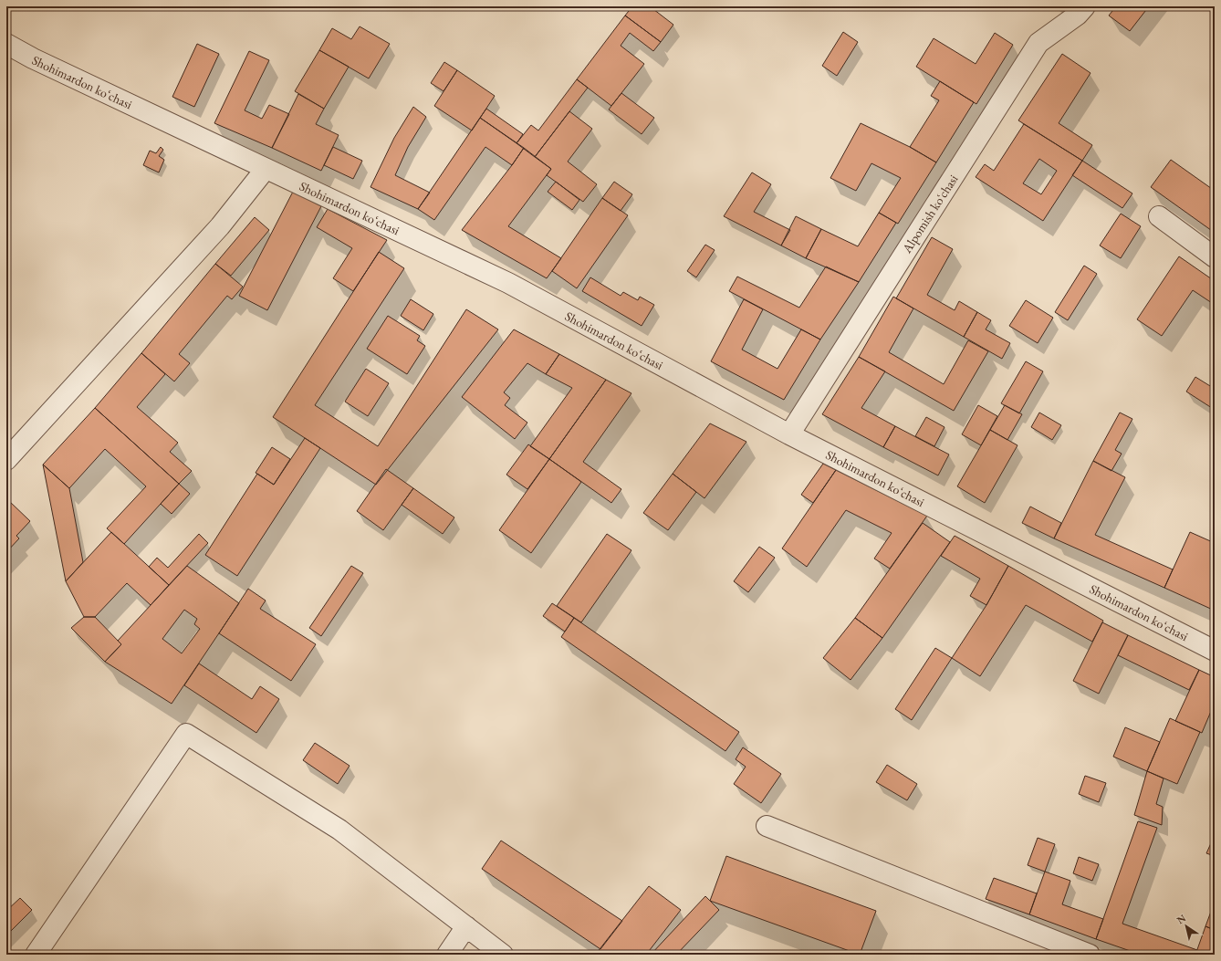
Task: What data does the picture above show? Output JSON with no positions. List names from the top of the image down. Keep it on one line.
{"streets":{"street":["Shohimardon koʻchasi","Alpomish koʻchasi"]},"crossings":[["Shohimardon koʻchasi","Alpomish koʻchasi"]],"north":"top left"}
